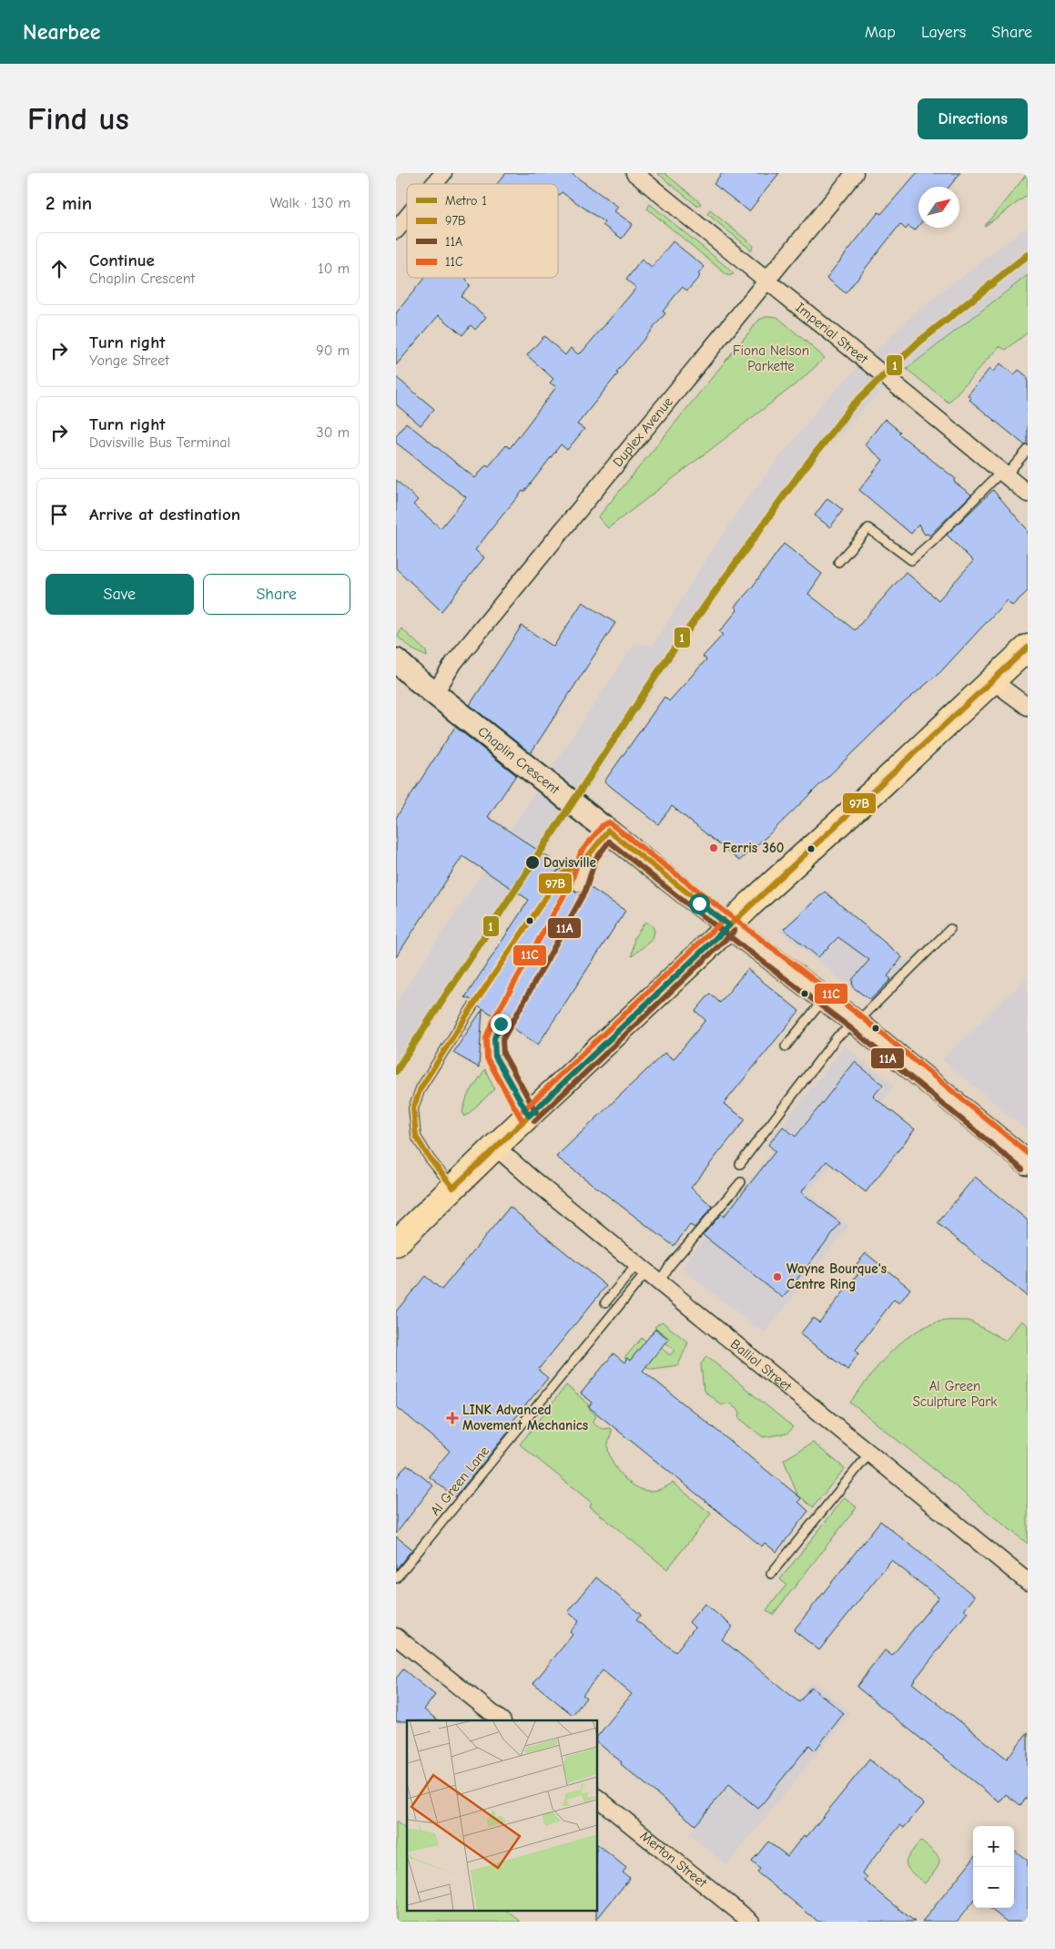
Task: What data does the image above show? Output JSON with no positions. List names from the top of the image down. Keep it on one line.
{"streets":{"street":["Imperial Street","Duplex Avenue","Chaplin Crescent","Balliol Street","Merton Street"],"lane":["Al Green Lane"]},"crossings":[["Imperial Street","Duplex Avenue"],["Duplex Avenue","Chaplin Crescent"],["Balliol Street","Al Green Lane"]],"parks":["Fiona Nelson Parkette","Al Green Sculpture Park"],"places":{"other":["Ferris 360","Davisville","Wayne Bourque's Centre Ring"],"health":["LINK Advanced Movement Mechanics"]},"lines":["metro line 1","transit line 97B","transit line 11C","transit line 11A"],"legend":["Metro 1","97B","11A","11C"],"north":"top right","page":{"header":"Nearbee","nav":["Map","Layers","Share"],"buttons":["Directions",["Save","Share"]],"title":"Find us","heading":["2 min","Walk · 130 m"],"list":[["Continue","Chaplin Crescent","10 m"],["Turn right","Yonge Street","90 m"],["Turn right","Davisville Bus Terminal","30 m"],"Arrive at destination"],"map_buttons":["+","−"]}}
